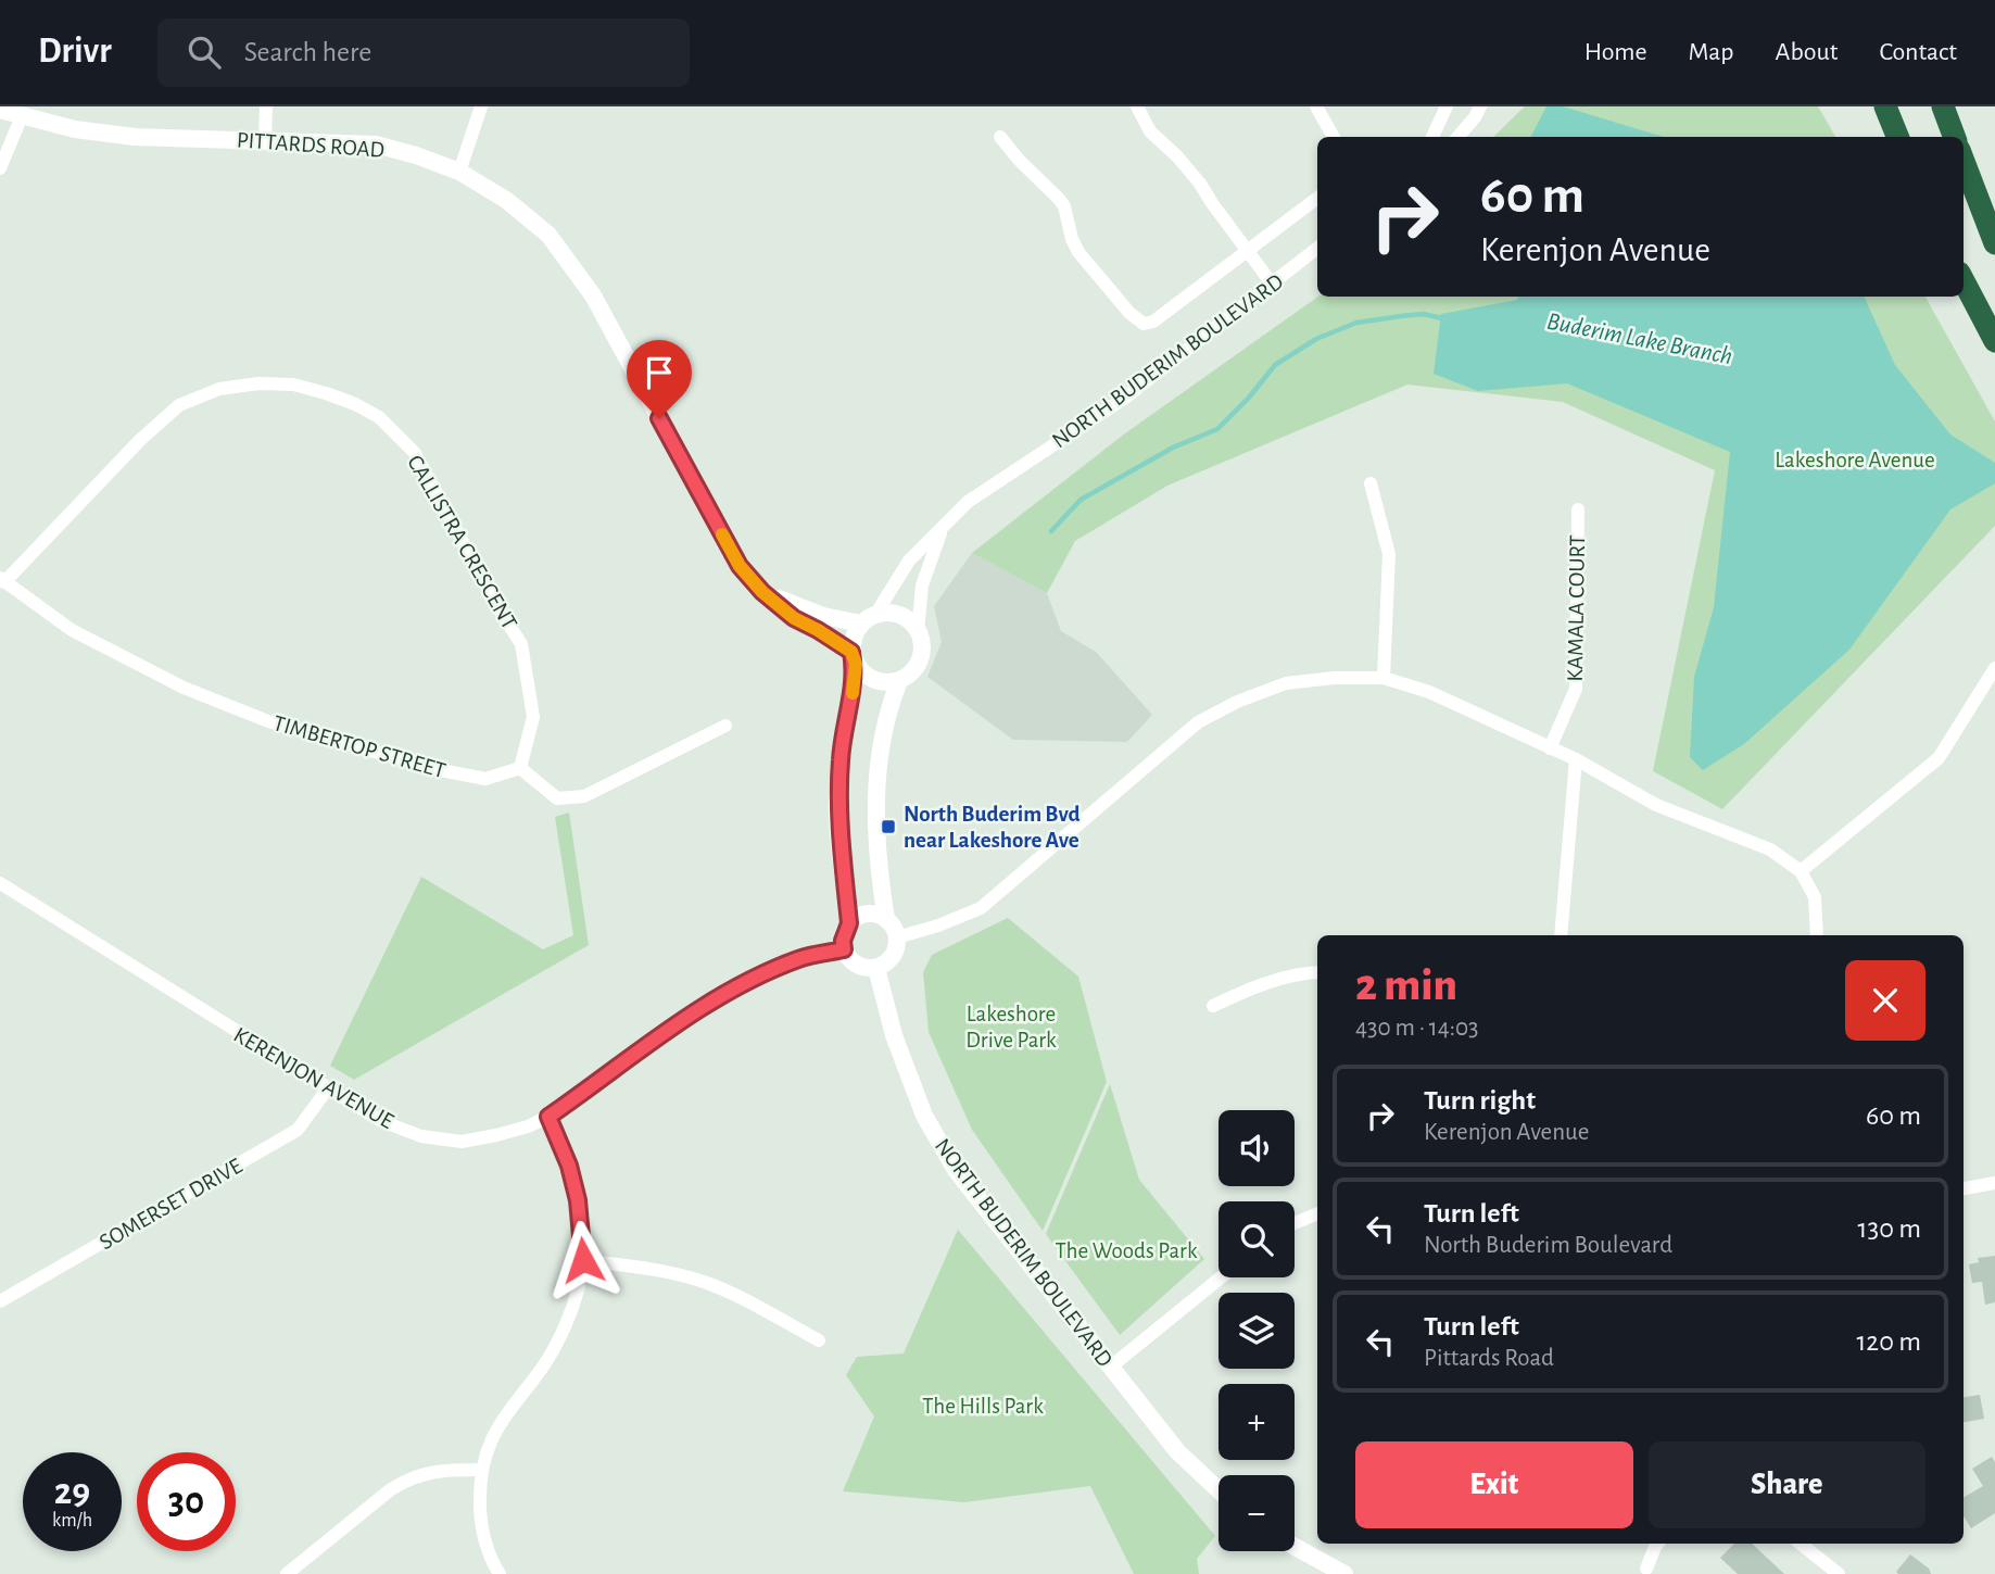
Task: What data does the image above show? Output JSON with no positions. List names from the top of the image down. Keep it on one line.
{"streets":{"street":["PITTARDS ROAD","NORTH BUDERIM BOULEVARD","CALLISTRA CRESCENT","KAMALA COURT","TIMBERTOP STREET","KERENJON AVENUE","SOMERSET DRIVE"]},"crossings":[["PITTARDS ROAD","NORTH BUDERIM BOULEVARD"],["NORTH BUDERIM BOULEVARD","KERENJON AVENUE"],["CALLISTRA CRESCENT","TIMBERTOP STREET"],["KERENJON AVENUE","SOMERSET DRIVE"]],"water":["Buderim Lake Branch"],"parks":["Lakeshore Avenue","Lakeshore Drive Park","The Woods Park","The Hills Park"],"places":{"transit":["North Buderim Bvd near Lakeshore Ave"]},"page":{"header":"Drivr","search":"Search here","nav":["Home","Map","About","Contact"],"turn":["60 m","Kerenjon Avenue"],"heading":["2 min","430 m · 14:03"],"list":[{"name":"Turn right","note":"Kerenjon Avenue","value":"60 m"},{"name":"Turn left","note":"North Buderim Boulevard","value":"130 m"},{"name":"Turn left","note":"Pittards Road","value":"120 m"}],"map_buttons":["+","−"],"buttons":["Exit","Share"],"speed":"29 km/h","limit":"30"}}
